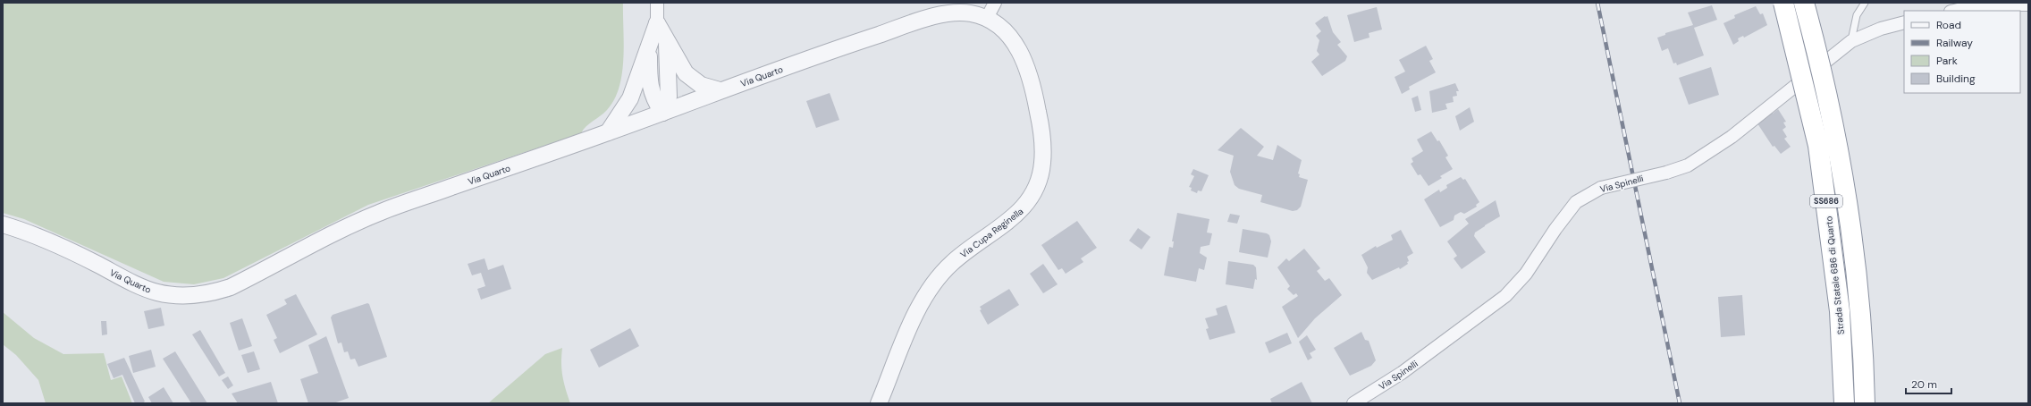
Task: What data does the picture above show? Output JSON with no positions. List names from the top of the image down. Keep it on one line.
{"streets":{"highway":["SS686","Strada Statale 686 di Quarto"],"street":["Via Quarto","Via Spinelli","Via Cupa Reginella"]},"crossings":[["Via Quarto","Via Cupa Reginella"]],"legend":["Road","Railway","Park","Building"],"scale_bar":"20 m"}
